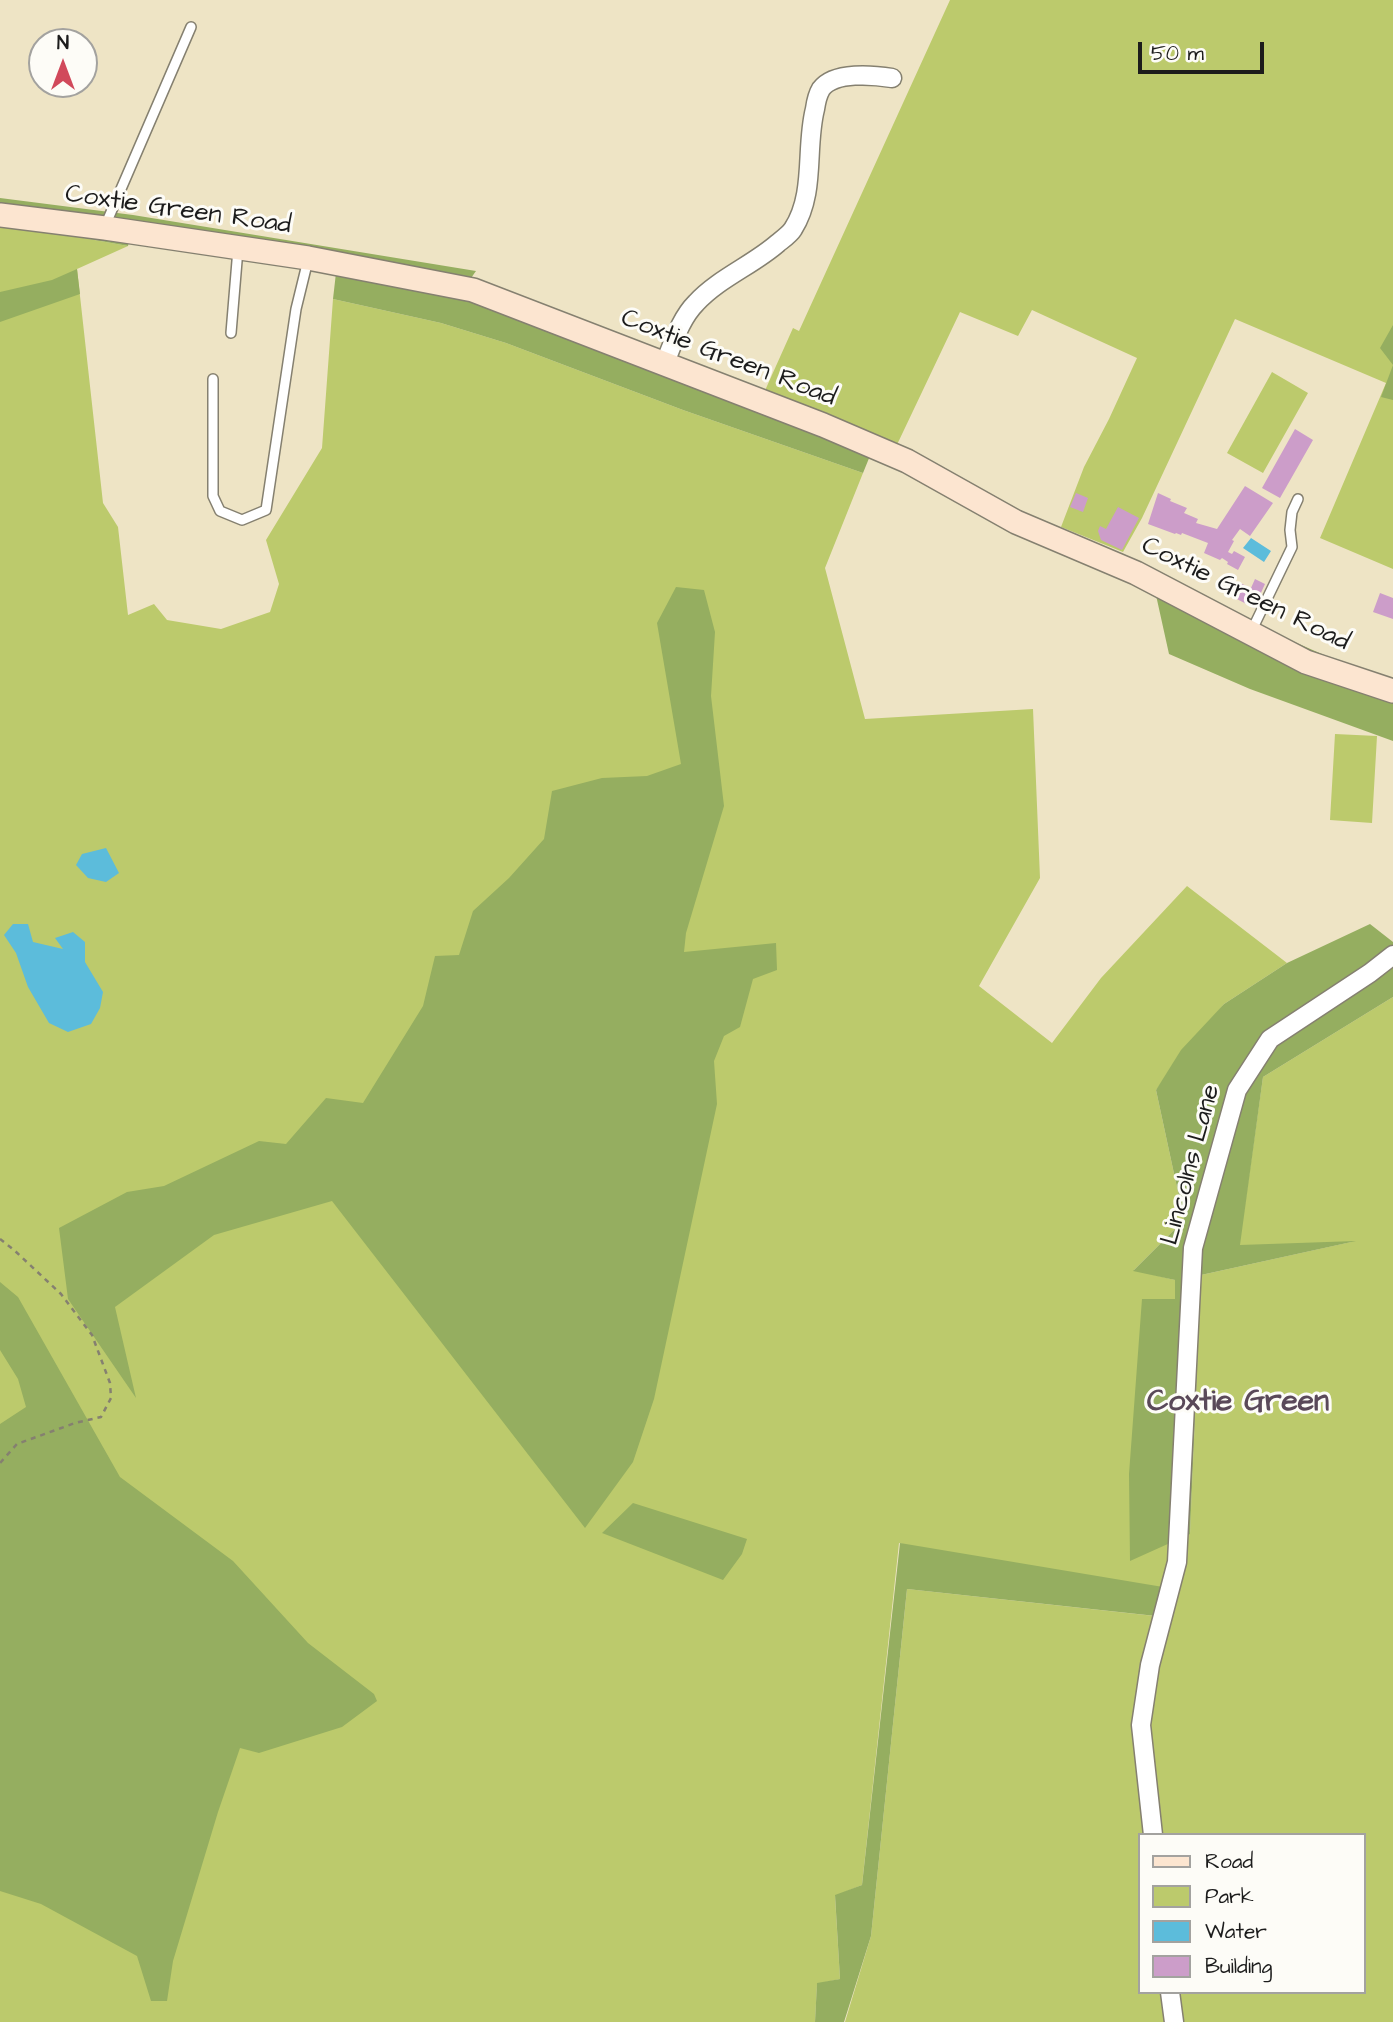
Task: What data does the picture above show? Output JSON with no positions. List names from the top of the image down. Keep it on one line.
{"streets":{"street":["Coxtie Green Road","Lincolns Lane"]},"districts":["Coxtie Green"],"legend":["Road","Park","Water","Building"],"scale_bar":"50 m","north":"top"}
